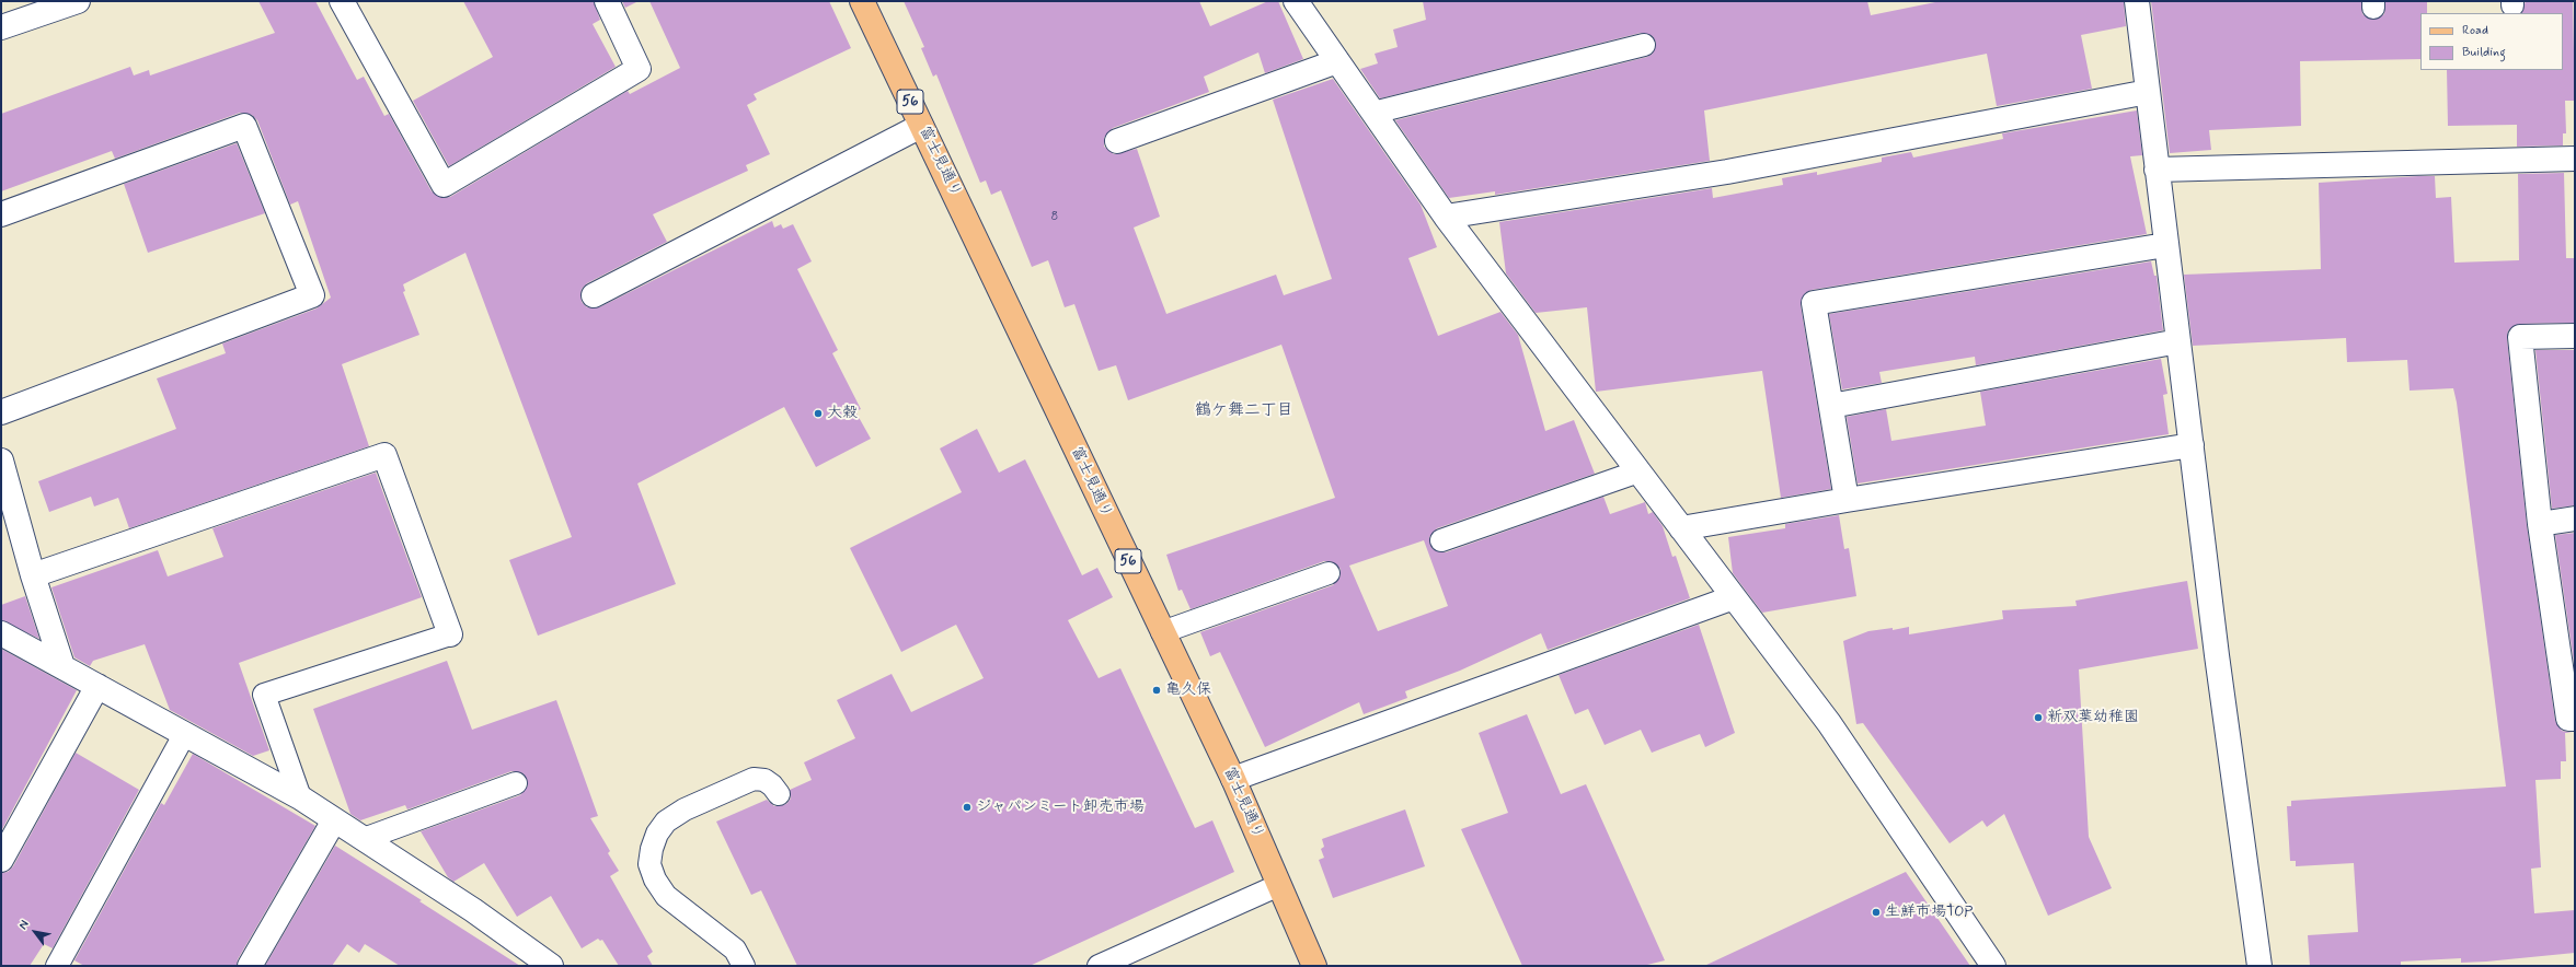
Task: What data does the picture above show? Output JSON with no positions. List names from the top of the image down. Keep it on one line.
{"streets":{"main road":["56","富士見通り"]},"districts":["鶴ケ舞二丁目"],"places":["大穀","亀久保","新双葉幼稚園","ジャパンミート卸売市場","生鮮市場TOP"],"house_numbers":["8"],"legend":["Road","Building"],"north":"top left"}
